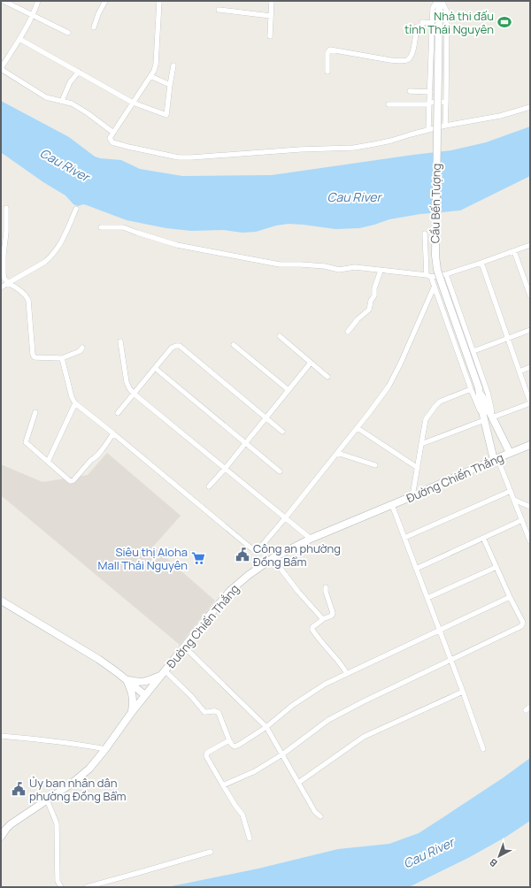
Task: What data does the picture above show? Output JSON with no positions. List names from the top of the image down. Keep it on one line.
{"streets":{"main road":["Cầu Bến Tượng","Đường Chiến Thắng"]},"water":["Cau River"],"places":{"sports":["Nhà thi đấu tỉnh Thái Nguyên"],"public building":["Công an phường Đồng Bẩm","Ủy ban nhân dân phường Đồng Bẩm"],"supermarket":["Siêu thị Aloha Mall Thái Nguyên"]},"north":"bottom left"}
